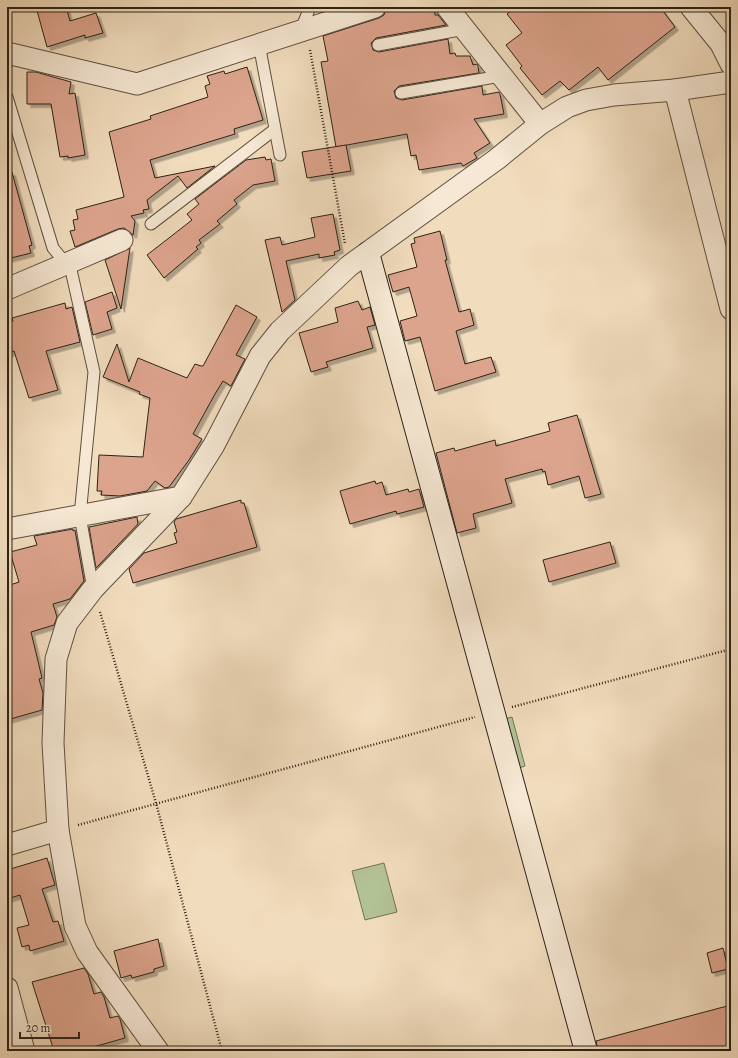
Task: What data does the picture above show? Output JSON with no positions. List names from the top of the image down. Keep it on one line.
{"scale_bar":"20 m"}
